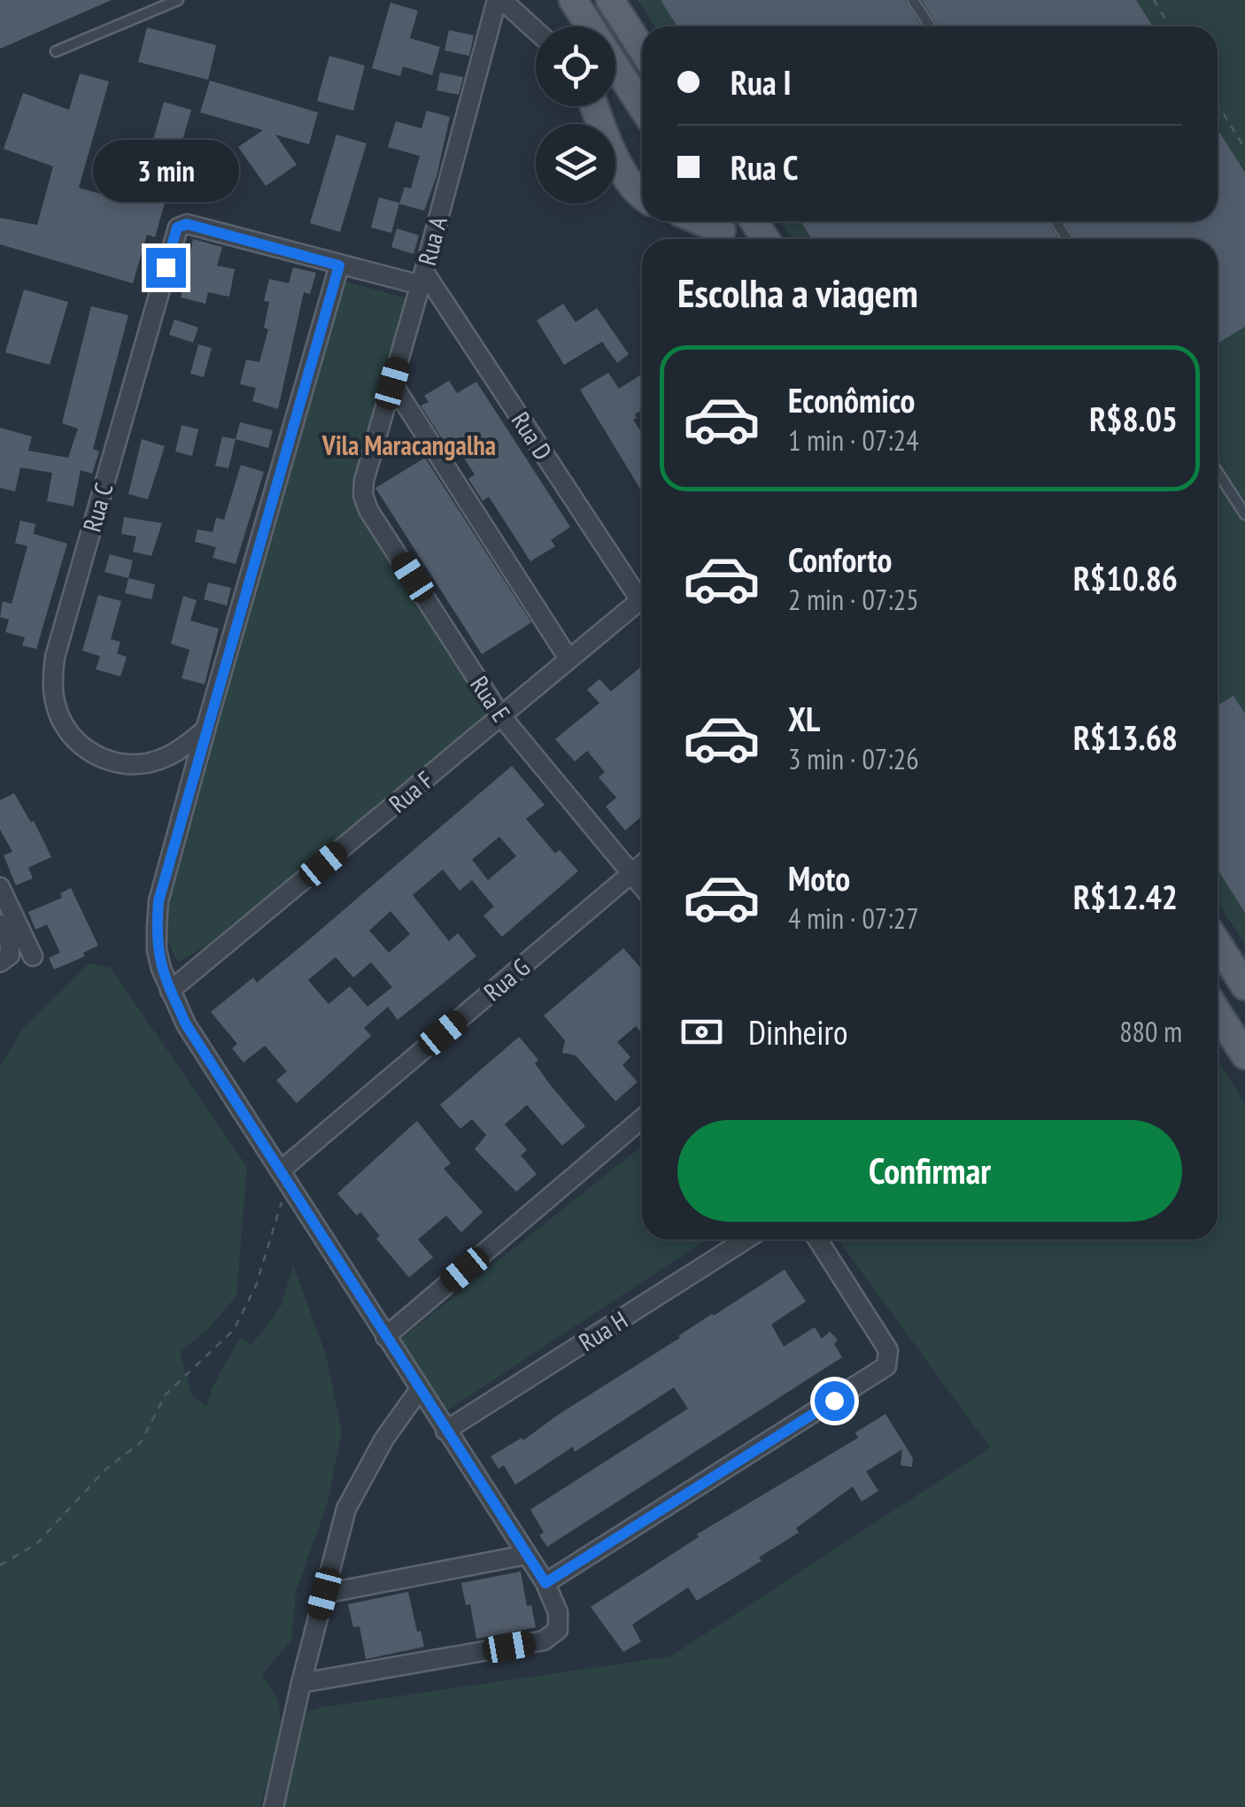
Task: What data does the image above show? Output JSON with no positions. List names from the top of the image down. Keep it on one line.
{"streets":{"street":["Rua A","Rua D","Rua C","Rua E","Rua F","Rua G","Rua H"]},"crossings":[["Rua A","Rua D"],["Rua A","Rua E"],["Rua E","Rua F"],["Rua E","Rua G"]],"districts":["Vila Maracangalha"],"page":{"banner":["Rua I","Rua C"],"bubble":"3 min","heading":"Escolha a viagem","list":[{"name":"Econômico","note":"1 min · 07:24","value":"R$8.05"},{"name":"Conforto","note":"2 min · 07:25","value":"R$10.86"},{"name":"XL","note":"3 min · 07:26","value":"R$13.68"},{"name":"Moto","note":"4 min · 07:27","value":"R$12.42"}],"pay":["Dinheiro","880 m"],"buttons":"Confirmar"}}
